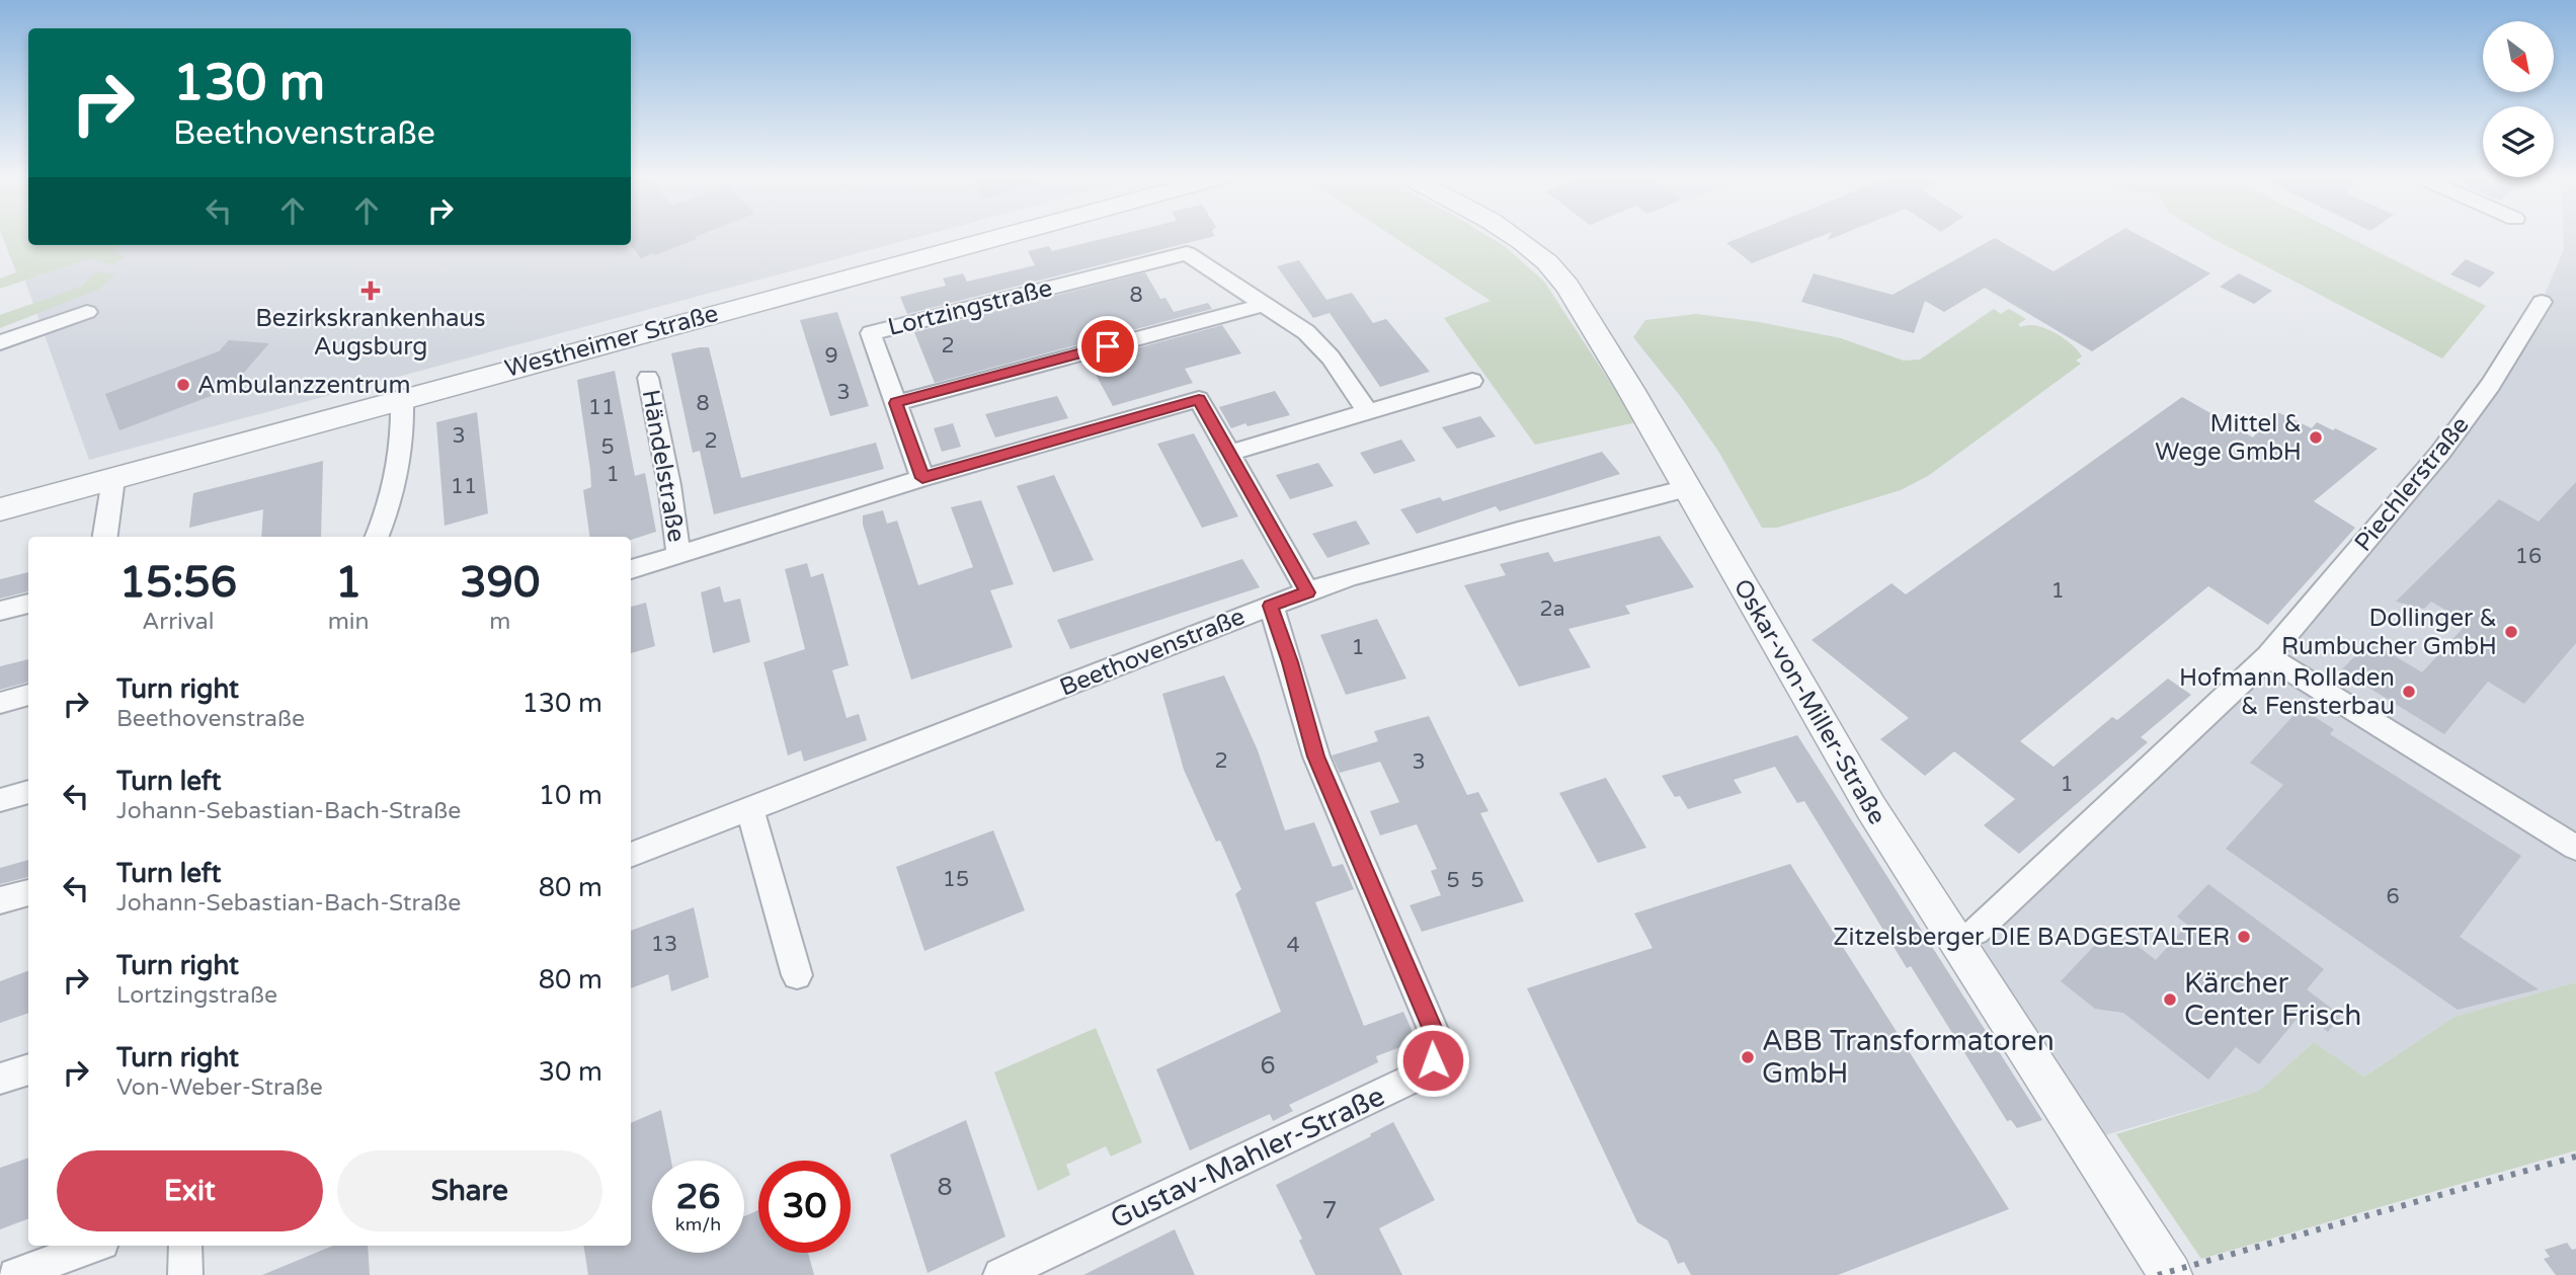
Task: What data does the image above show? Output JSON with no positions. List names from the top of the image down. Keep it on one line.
{"streets":{"street":["Lortzingstraße","Westheimer Straße","Händelstraße","Piechlerstraße","Beethovenstraße","Oskar-von-Miller-Straße","Gustav-Mahler-Straße"]},"crossings":[["Piechlerstraße","Oskar-von-Miller-Straße"],["Beethovenstraße","Oskar-von-Miller-Straße"],["Beethovenstraße","Gustav-Mahler-Straße"]],"places":{"health":["Bezirkskrankenhaus Augsburg"],"other":["Ambulanzzentrum","Mittel & Wege GmbH","Dollinger & Rumbucher GmbH","Hofmann Rolladen & Fensterbau","Zitzelsberger DIE BADGESTALTER","Kärcher Center Frisch","ABB Transformatoren GmbH"]},"house_numbers":["8","2","9","3","8","11","3","2","5","1","11","16","1","2a","1","2","3","1","15","5","5","6","13","4","6","8","7"],"north":"bottom right","page":{"turn":["130 m","Beethovenstraße"],"eta":["15:56","Arrival","1","min","390","m"],"list":[{"name":"Turn right","note":"Beethovenstraße","value":"130 m"},{"name":"Turn left","note":"Johann-Sebastian-Bach-Straße","value":"10 m"},{"name":"Turn left","note":"Johann-Sebastian-Bach-Straße","value":"80 m"},{"name":"Turn right","note":"Lortzingstraße","value":"80 m"},{"name":"Turn right","note":"Von-Weber-Straße","value":"30 m"}],"buttons":["Exit","Share"],"speed":"26 km/h","limit":"30"}}
